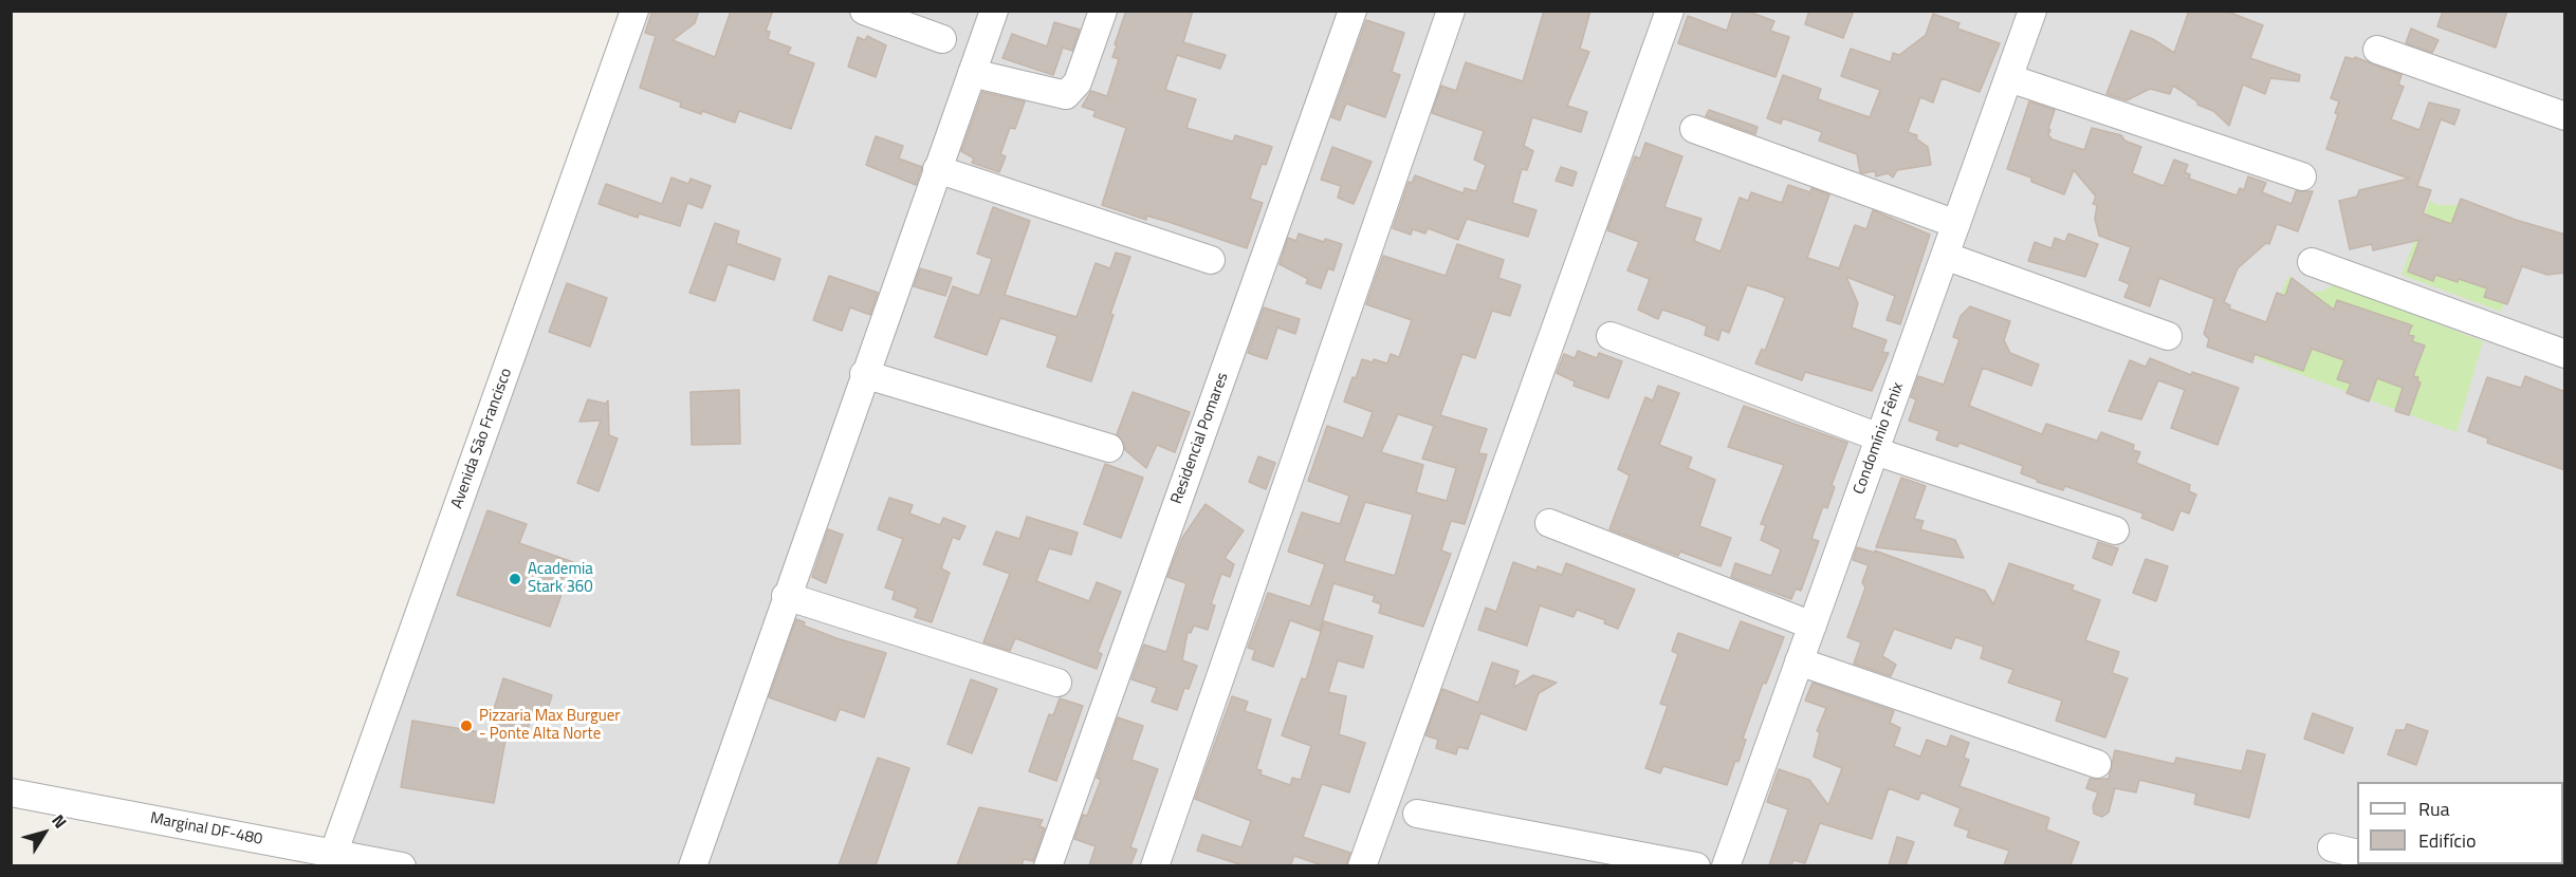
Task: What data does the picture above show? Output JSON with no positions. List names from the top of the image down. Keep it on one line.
{"streets":{"street":["Avenida São Francisco","Residencial Pomares","Condomínio Fênix","Marginal DF-480"]},"crossings":[["Avenida São Francisco","Marginal DF-480"]],"places":["Academia Stark 360","Pizzaria Max Burguer - Ponte Alta Norte"],"legend":["Rua","Edifício"],"north":"top right"}
